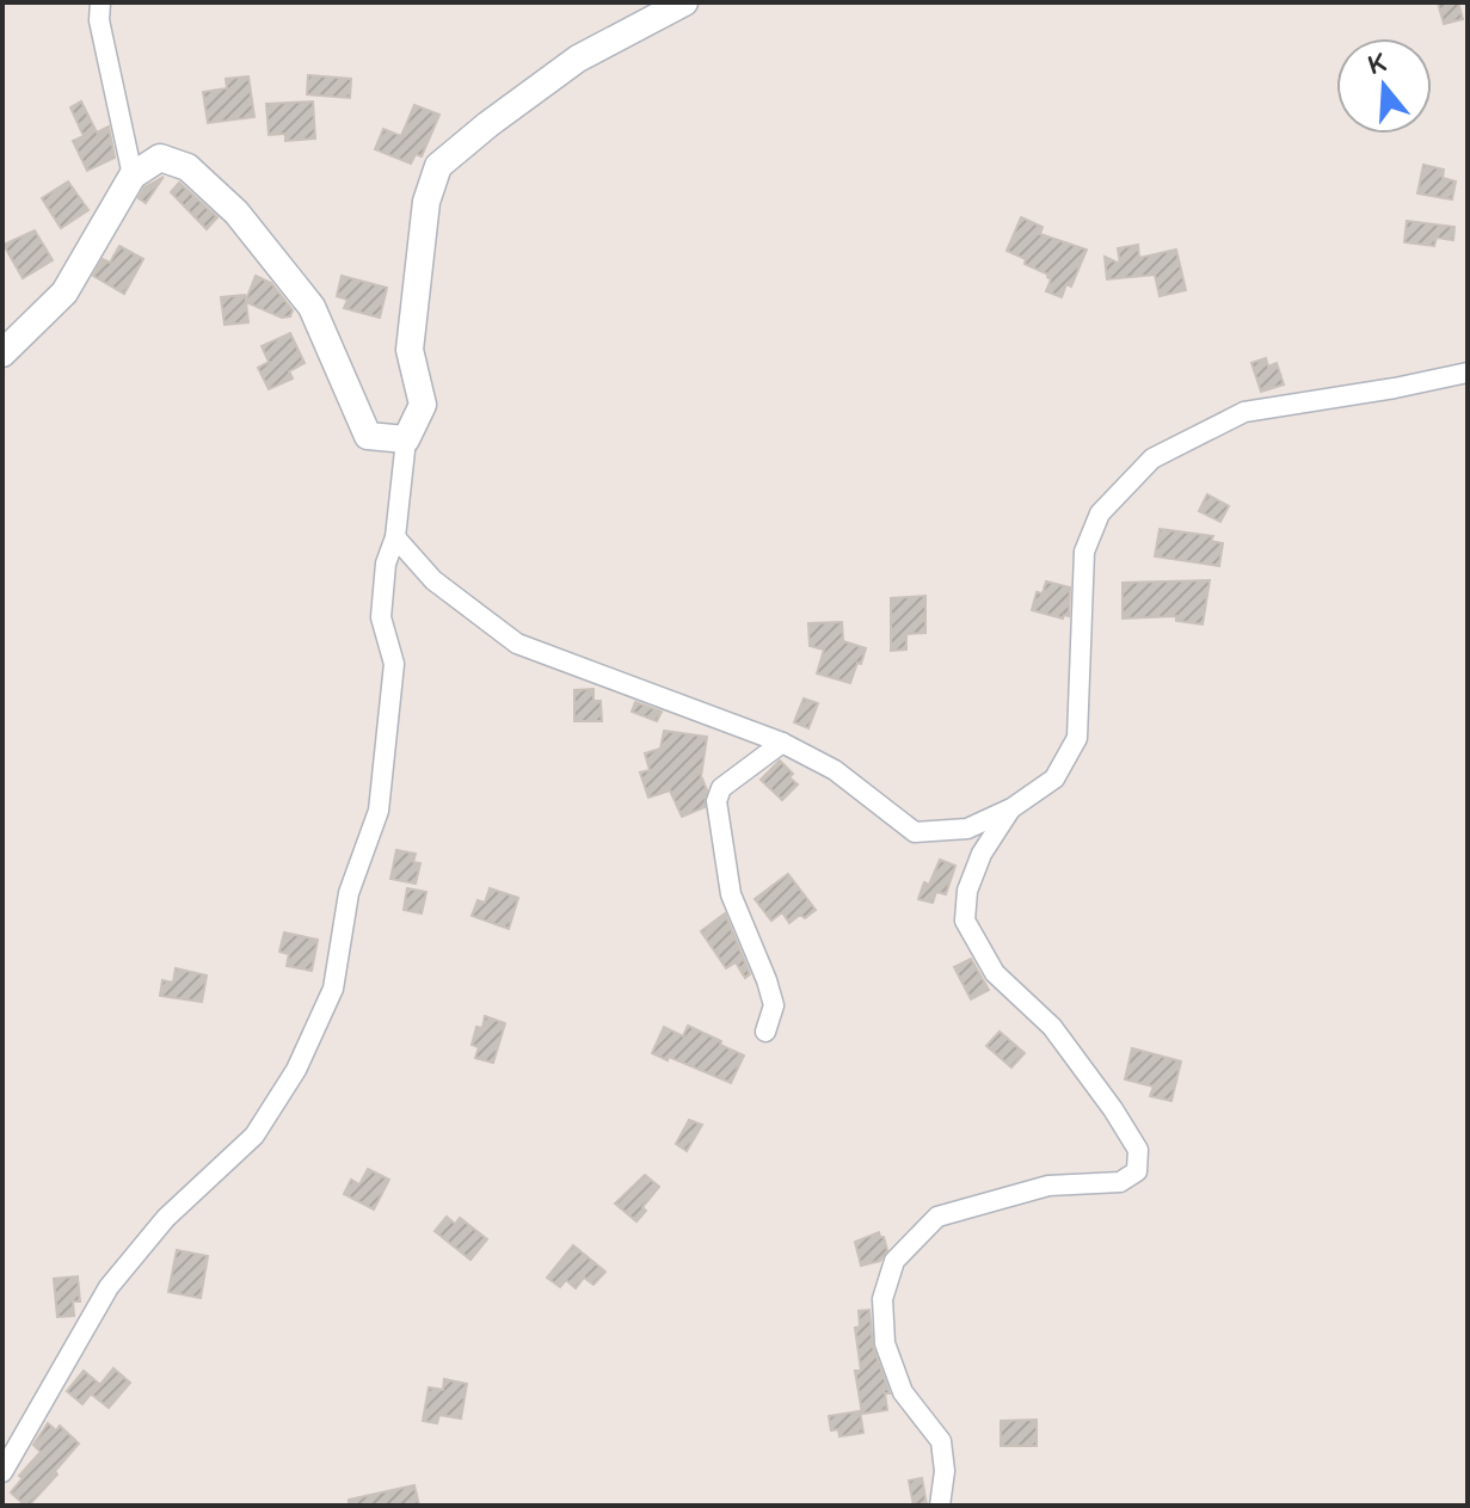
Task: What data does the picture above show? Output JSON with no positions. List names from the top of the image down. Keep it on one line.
{"north":"top"}
